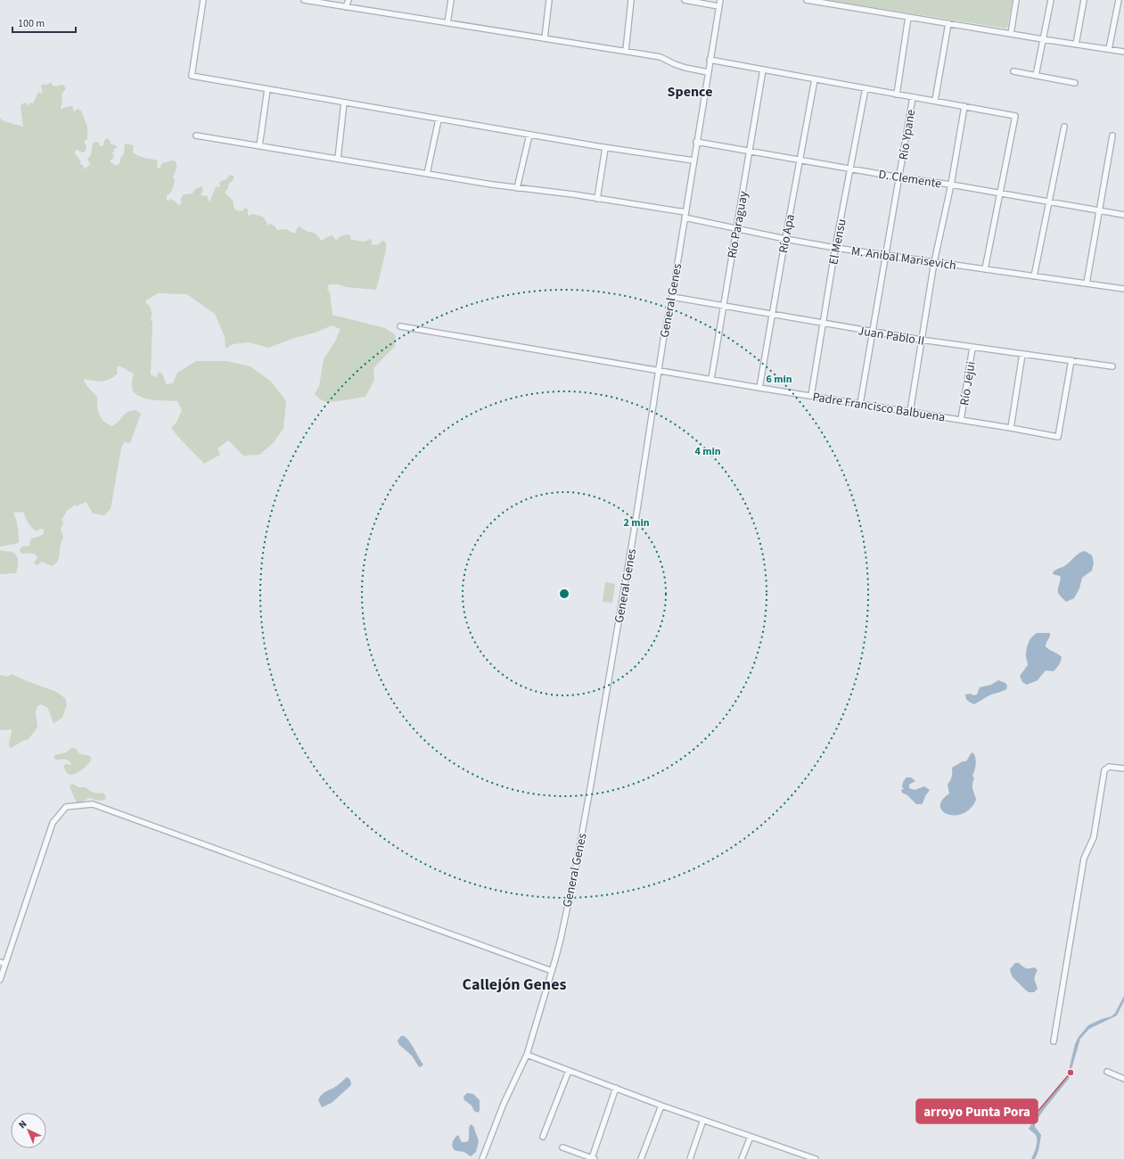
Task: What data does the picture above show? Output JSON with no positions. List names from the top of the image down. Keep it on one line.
{"streets":{"street":["Río Ypane","D. Clemente","Río Paraguay","Río Apa","El Mensu","M. Anibal Marisevich","General Genes","Juan Pablo II","Río Jejui","Padre Francisco Balbuena"]},"crossings":[["Río Ypane","D. Clemente"],["Río Ypane","M. Anibal Marisevich"],["Río Ypane","Juan Pablo II"],["Río Ypane","Padre Francisco Balbuena"],["D. Clemente","Río Paraguay"],["D. Clemente","Río Apa"],["D. Clemente","El Mensu"],["D. Clemente","General Genes"],["Río Paraguay","M. Anibal Marisevich"],["Río Paraguay","Juan Pablo II"],["Río Paraguay","Padre Francisco Balbuena"],["Río Apa","M. Anibal Marisevich"],["Río Apa","Juan Pablo II"],["Río Apa","Padre Francisco Balbuena"],["El Mensu","M. Anibal Marisevich"],["El Mensu","Juan Pablo II"],["El Mensu","Padre Francisco Balbuena"],["M. Anibal Marisevich","General Genes"],["General Genes","Juan Pablo II"],["General Genes","Padre Francisco Balbuena"],["Juan Pablo II","Río Jejui"],["Juan Pablo II","Padre Francisco Balbuena"],["Río Jejui","Padre Francisco Balbuena"]],"districts":["Spence","Callejón Genes"],"places":["arroyo Punta Pora"],"scale_bar":"100 m","north":"top left","rings":["6 min","4 min","2 min"]}
